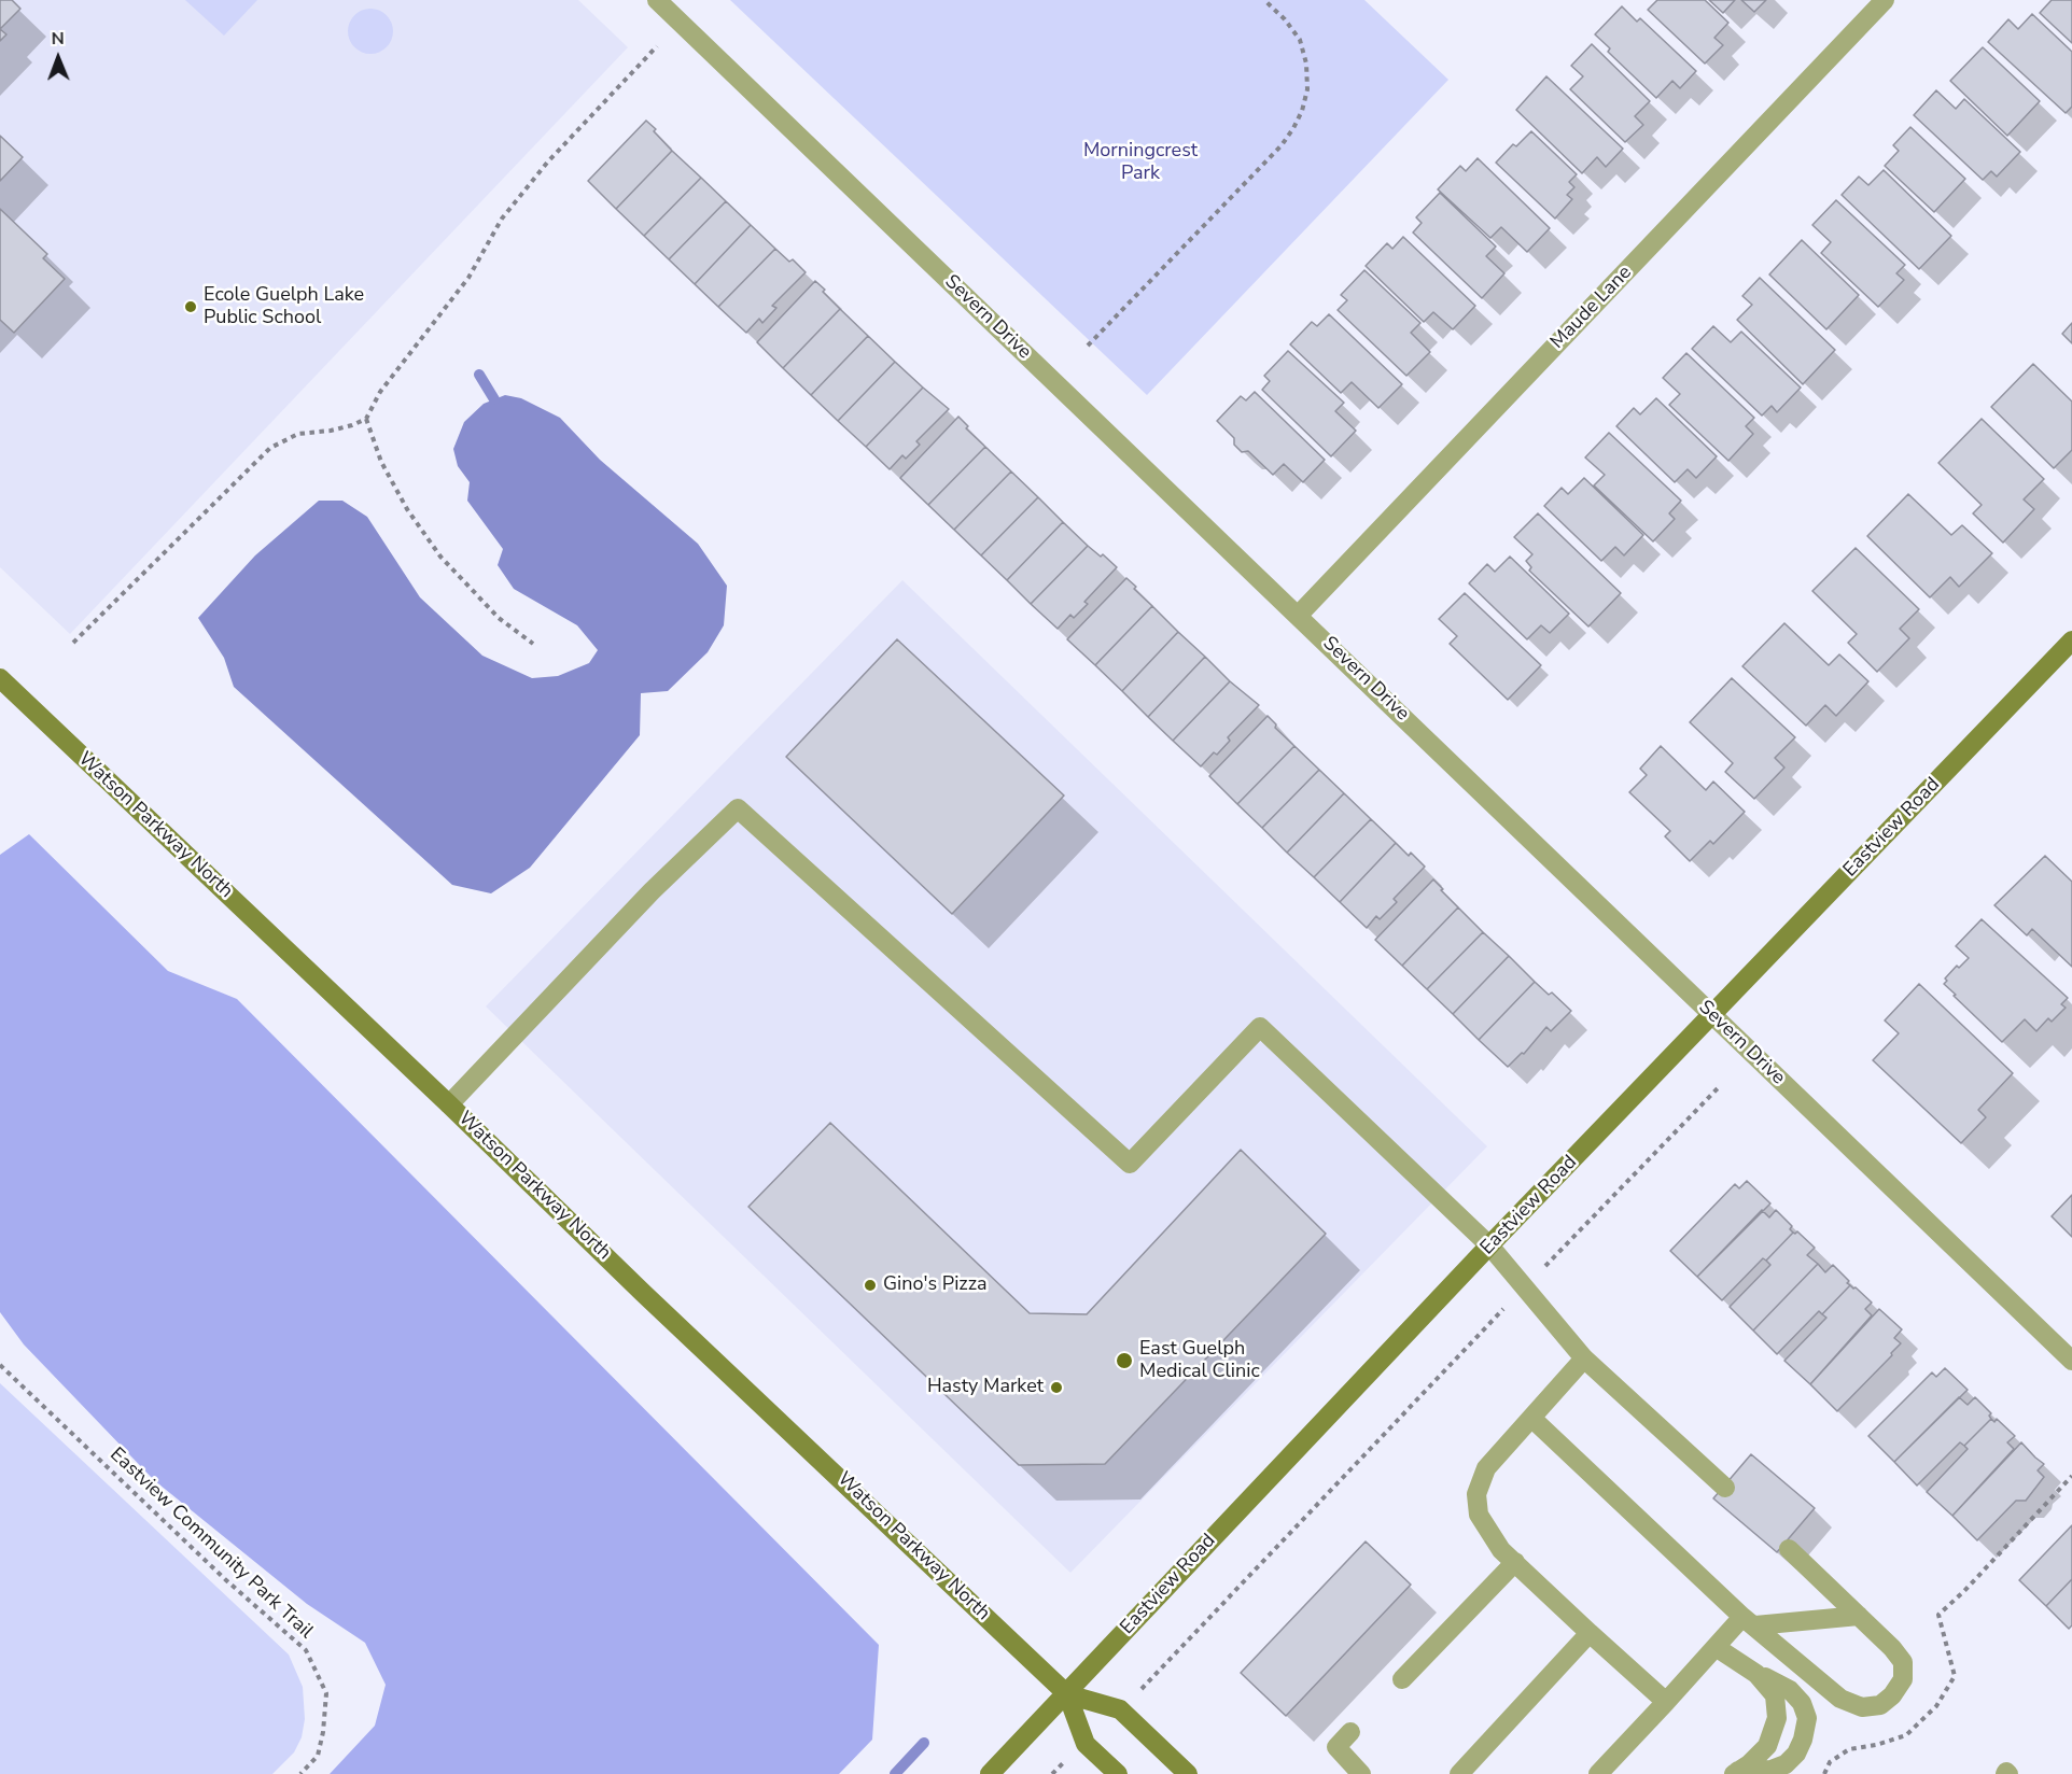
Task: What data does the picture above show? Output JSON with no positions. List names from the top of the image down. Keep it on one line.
{"streets":{"main road":["Watson Parkway North","Eastview Road"],"street":["Maude Lane","Severn Drive"],"path":["Eastview Community Park Trail"]},"crossings":[["Maude Lane","Severn Drive"],["Severn Drive","Eastview Road"],["Watson Parkway North","Eastview Road"]],"parks":["Morningcrest Park"],"places":["Ecole Guelph Lake Public School","Gino's Pizza","East Guelph Medical Clinic","Hasty Market"],"north":"top"}
